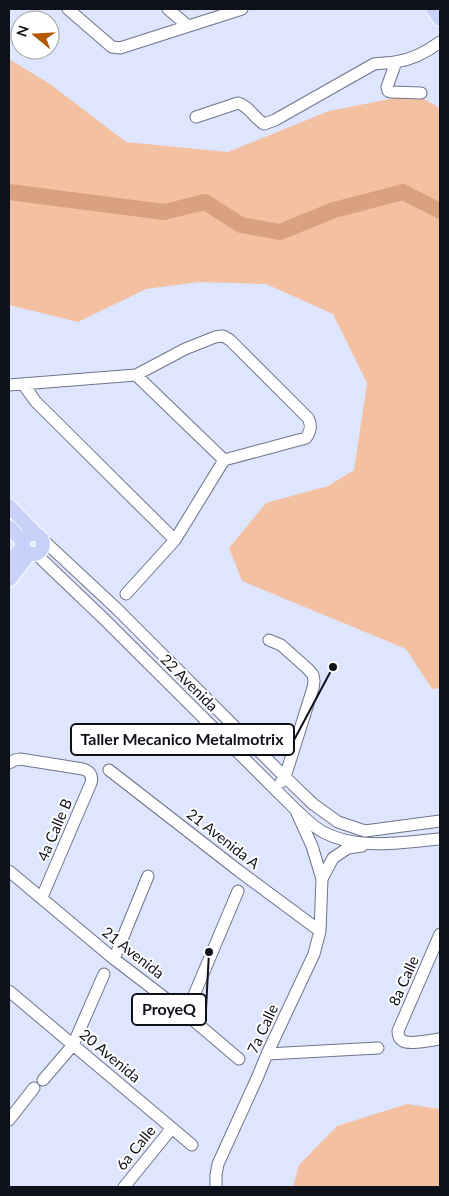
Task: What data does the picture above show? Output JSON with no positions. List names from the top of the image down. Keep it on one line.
{"streets":{"street":["22 Avenida","4a Calle B","21 Avenida A","21 Avenida","8a Calle","7a Calle","20 Avenida","6a Calle"]},"crossings":[["22 Avenida","7a Calle"],["4a Calle B","21 Avenida"],["21 Avenida A","7a Calle"],["20 Avenida","6a Calle"]],"places":["Taller Mecanico Metalmotrix","ProyeQ"],"north":"left"}
